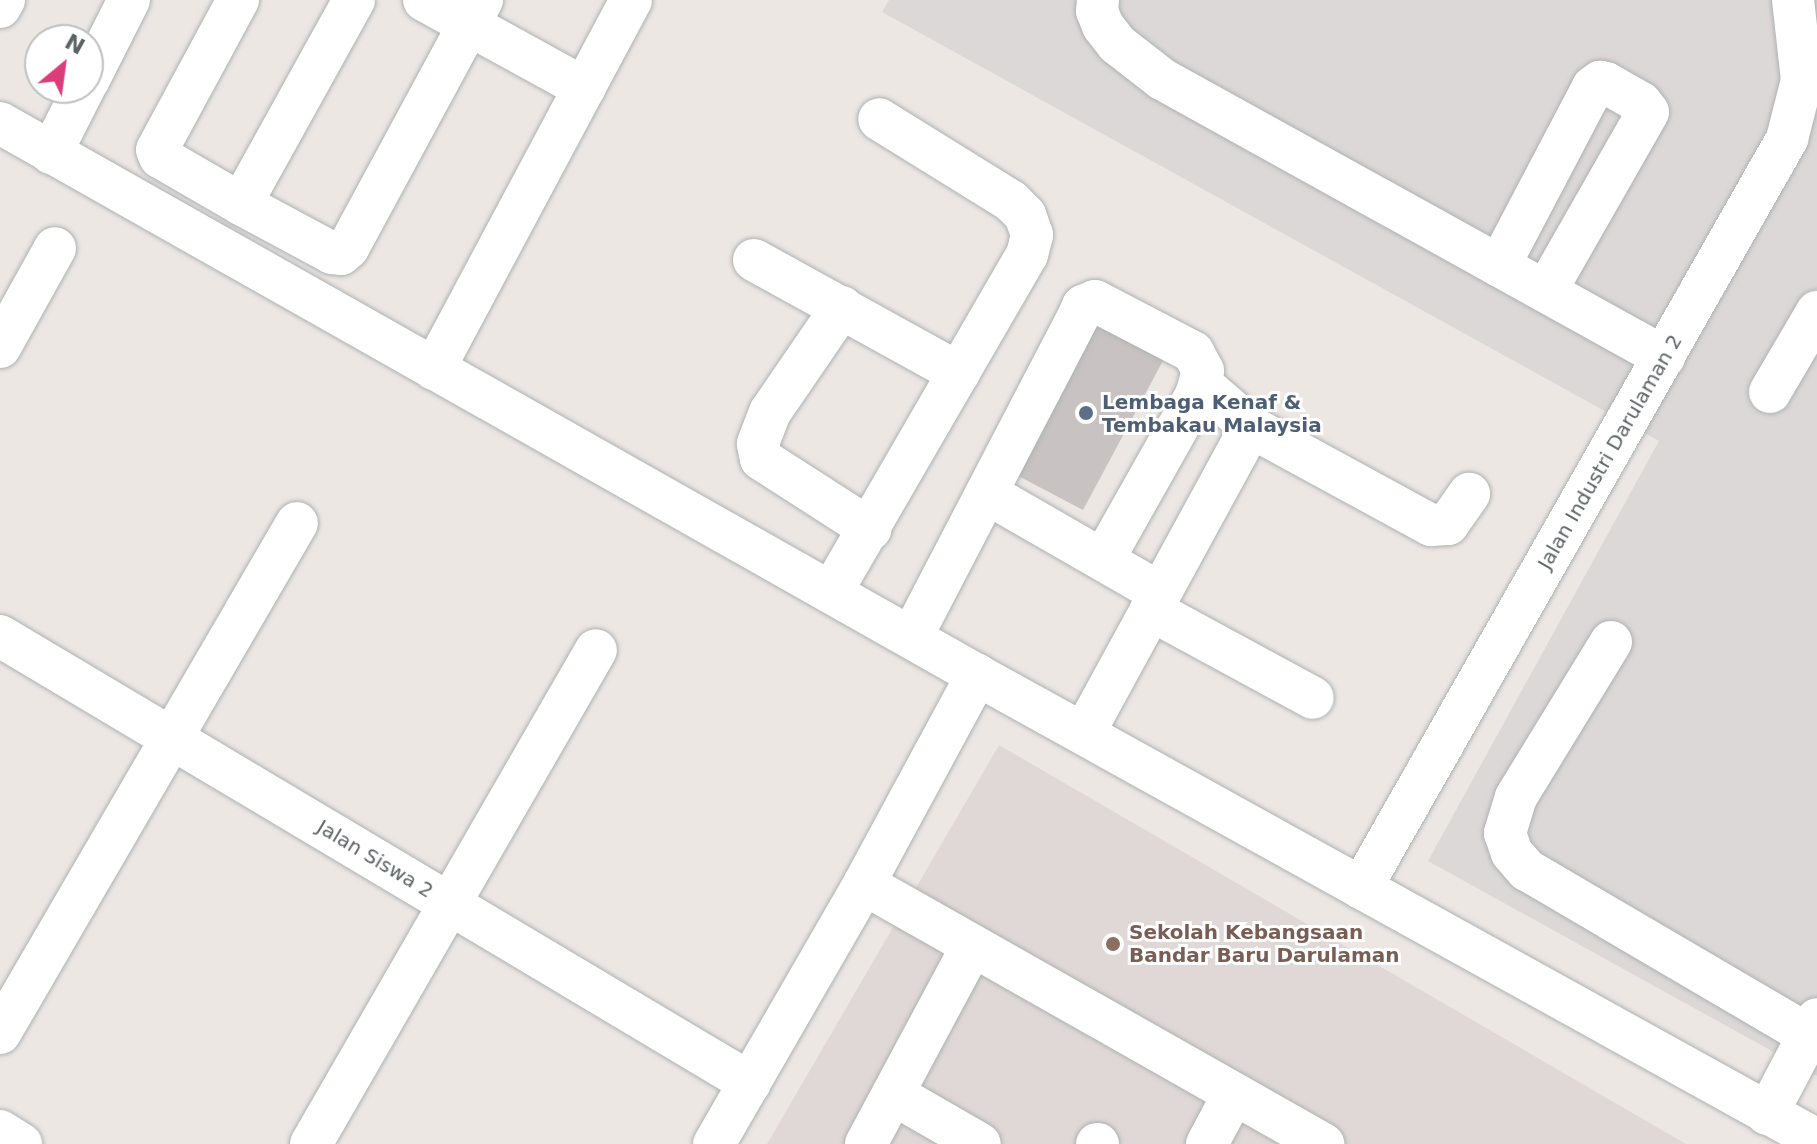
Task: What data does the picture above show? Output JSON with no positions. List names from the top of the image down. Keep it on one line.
{"streets":{"street":["Jalan Industri Darulaman 2","Jalan Siswa 2"]},"places":["Lembaga Kenaf & Tembakau Malaysia","Sekolah Kebangsaan Bandar Baru Darulaman"],"north":"top right"}
